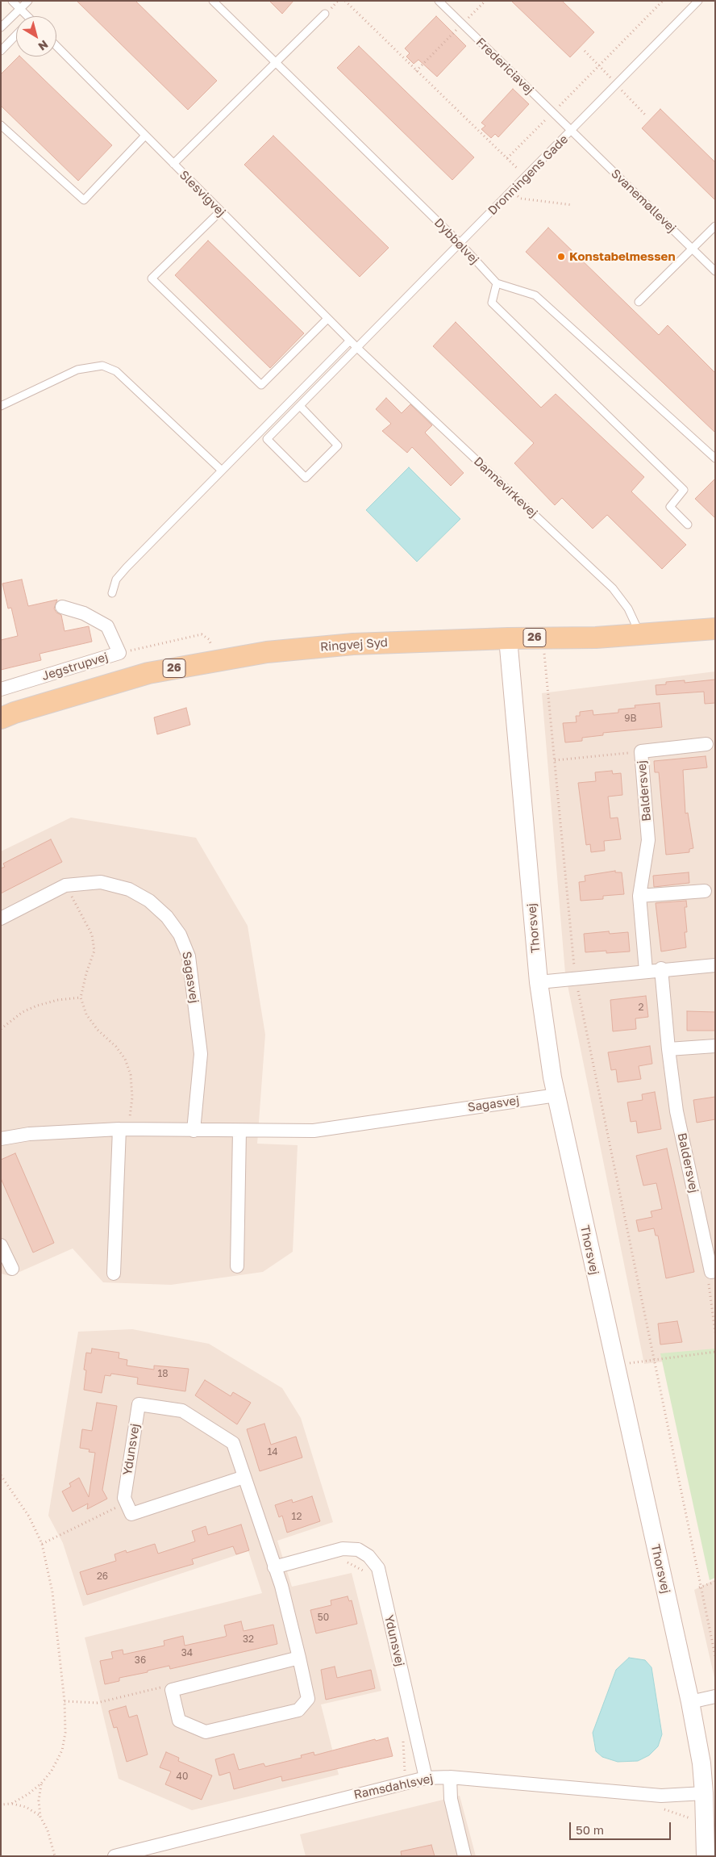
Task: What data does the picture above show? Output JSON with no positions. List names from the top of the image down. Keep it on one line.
{"streets":{"main road":["26","Ringvej Syd"],"street":["Jegstrupvej","Baldersvej","Thorsvej","Sagasvej","Ydunsvej","Ramsdahlsvej"],"lane":["Fredericiavej","Dronningens Gade","Slesvigvej","Svanemøllevej","Dybbølvej","Dannevirkevej"]},"crossings":[["Fredericiavej","Dronningens Gade"],["Fredericiavej","Svanemøllevej"],["Dronningens Gade","Slesvigvej"],["Dronningens Gade","Svanemøllevej"],["Dronningens Gade","Dybbølvej"],["Dronningens Gade","Dannevirkevej"],["Slesvigvej","Dannevirkevej"],["Dannevirkevej","Ringvej Syd"],["Ringvej Syd","Thorsvej"],["Thorsvej","Sagasvej"],["Thorsvej","Ramsdahlsvej"],["Ydunsvej","Ramsdahlsvej"]],"places":["Konstabelmessen"],"house_numbers":["9B","2","18","14","12","26","50","32","34","36","40"],"scale_bar":"50 m","north":"bottom right"}
